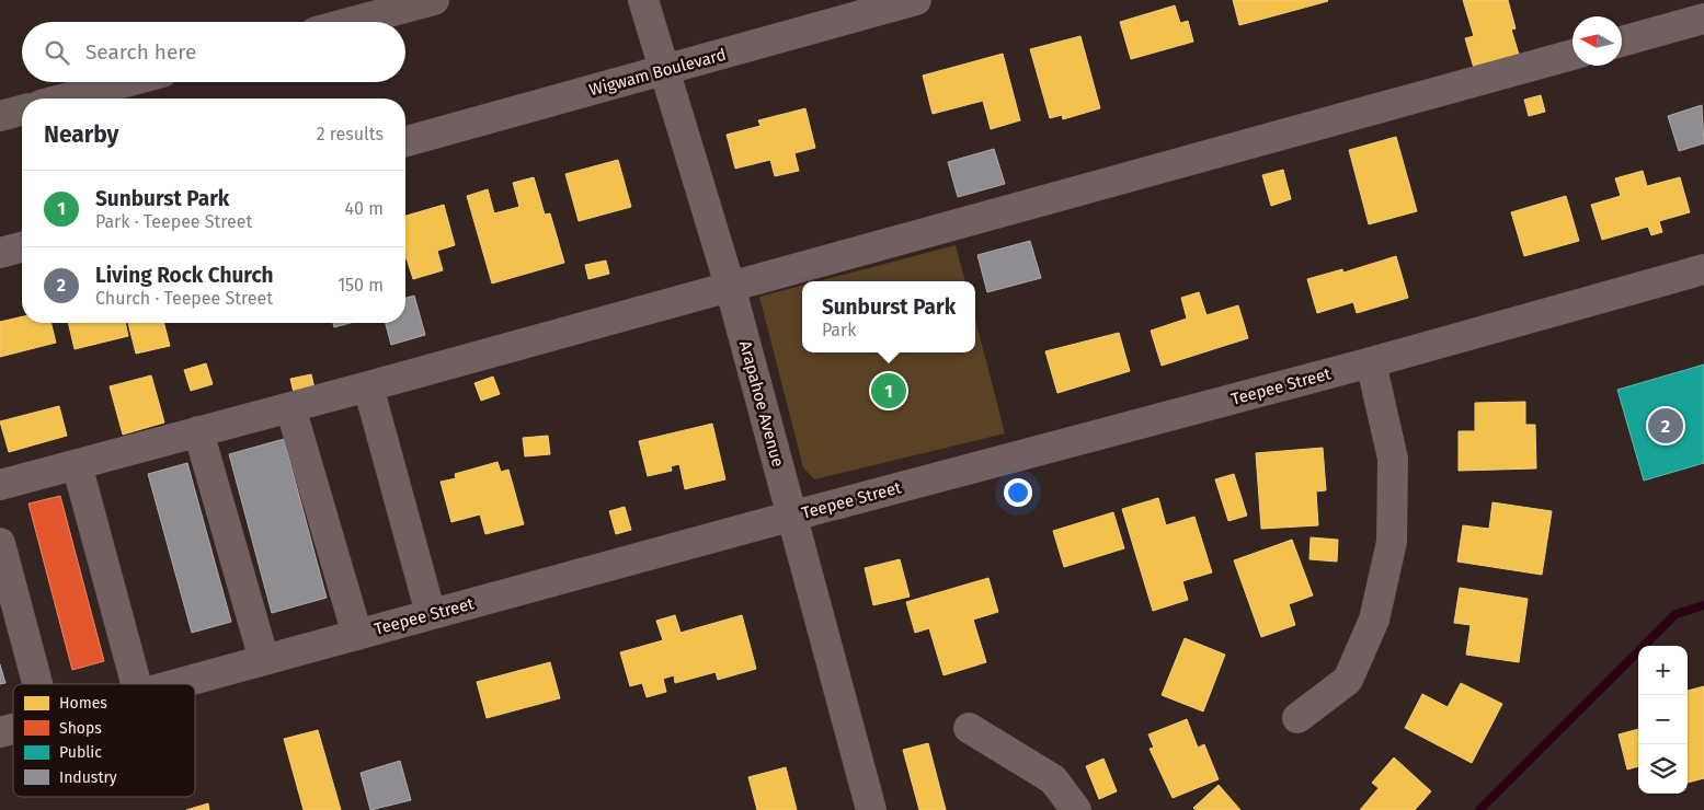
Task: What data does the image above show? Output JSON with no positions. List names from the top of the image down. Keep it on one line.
{"streets":{"street":["Wigwam Boulevard","Teepee Street","Arapahoe Avenue"]},"crossings":[["Wigwam Boulevard","Arapahoe Avenue"],["Teepee Street","Arapahoe Avenue"]],"legend":["Homes","Shops","Public","Industry"],"north":"left","page":{"search":"Search here","heading":["Nearby","2 results"],"list":[{"mark":"1","name":"Sunburst Park","note":"Park · Teepee Street","value":"40 m"},{"mark":"2","name":"Living Rock Church","note":"Church · Teepee Street","value":"150 m"}],"popup":["Sunburst Park","Park"],"pins":["1","2"],"map_buttons":["+","−"]}}
